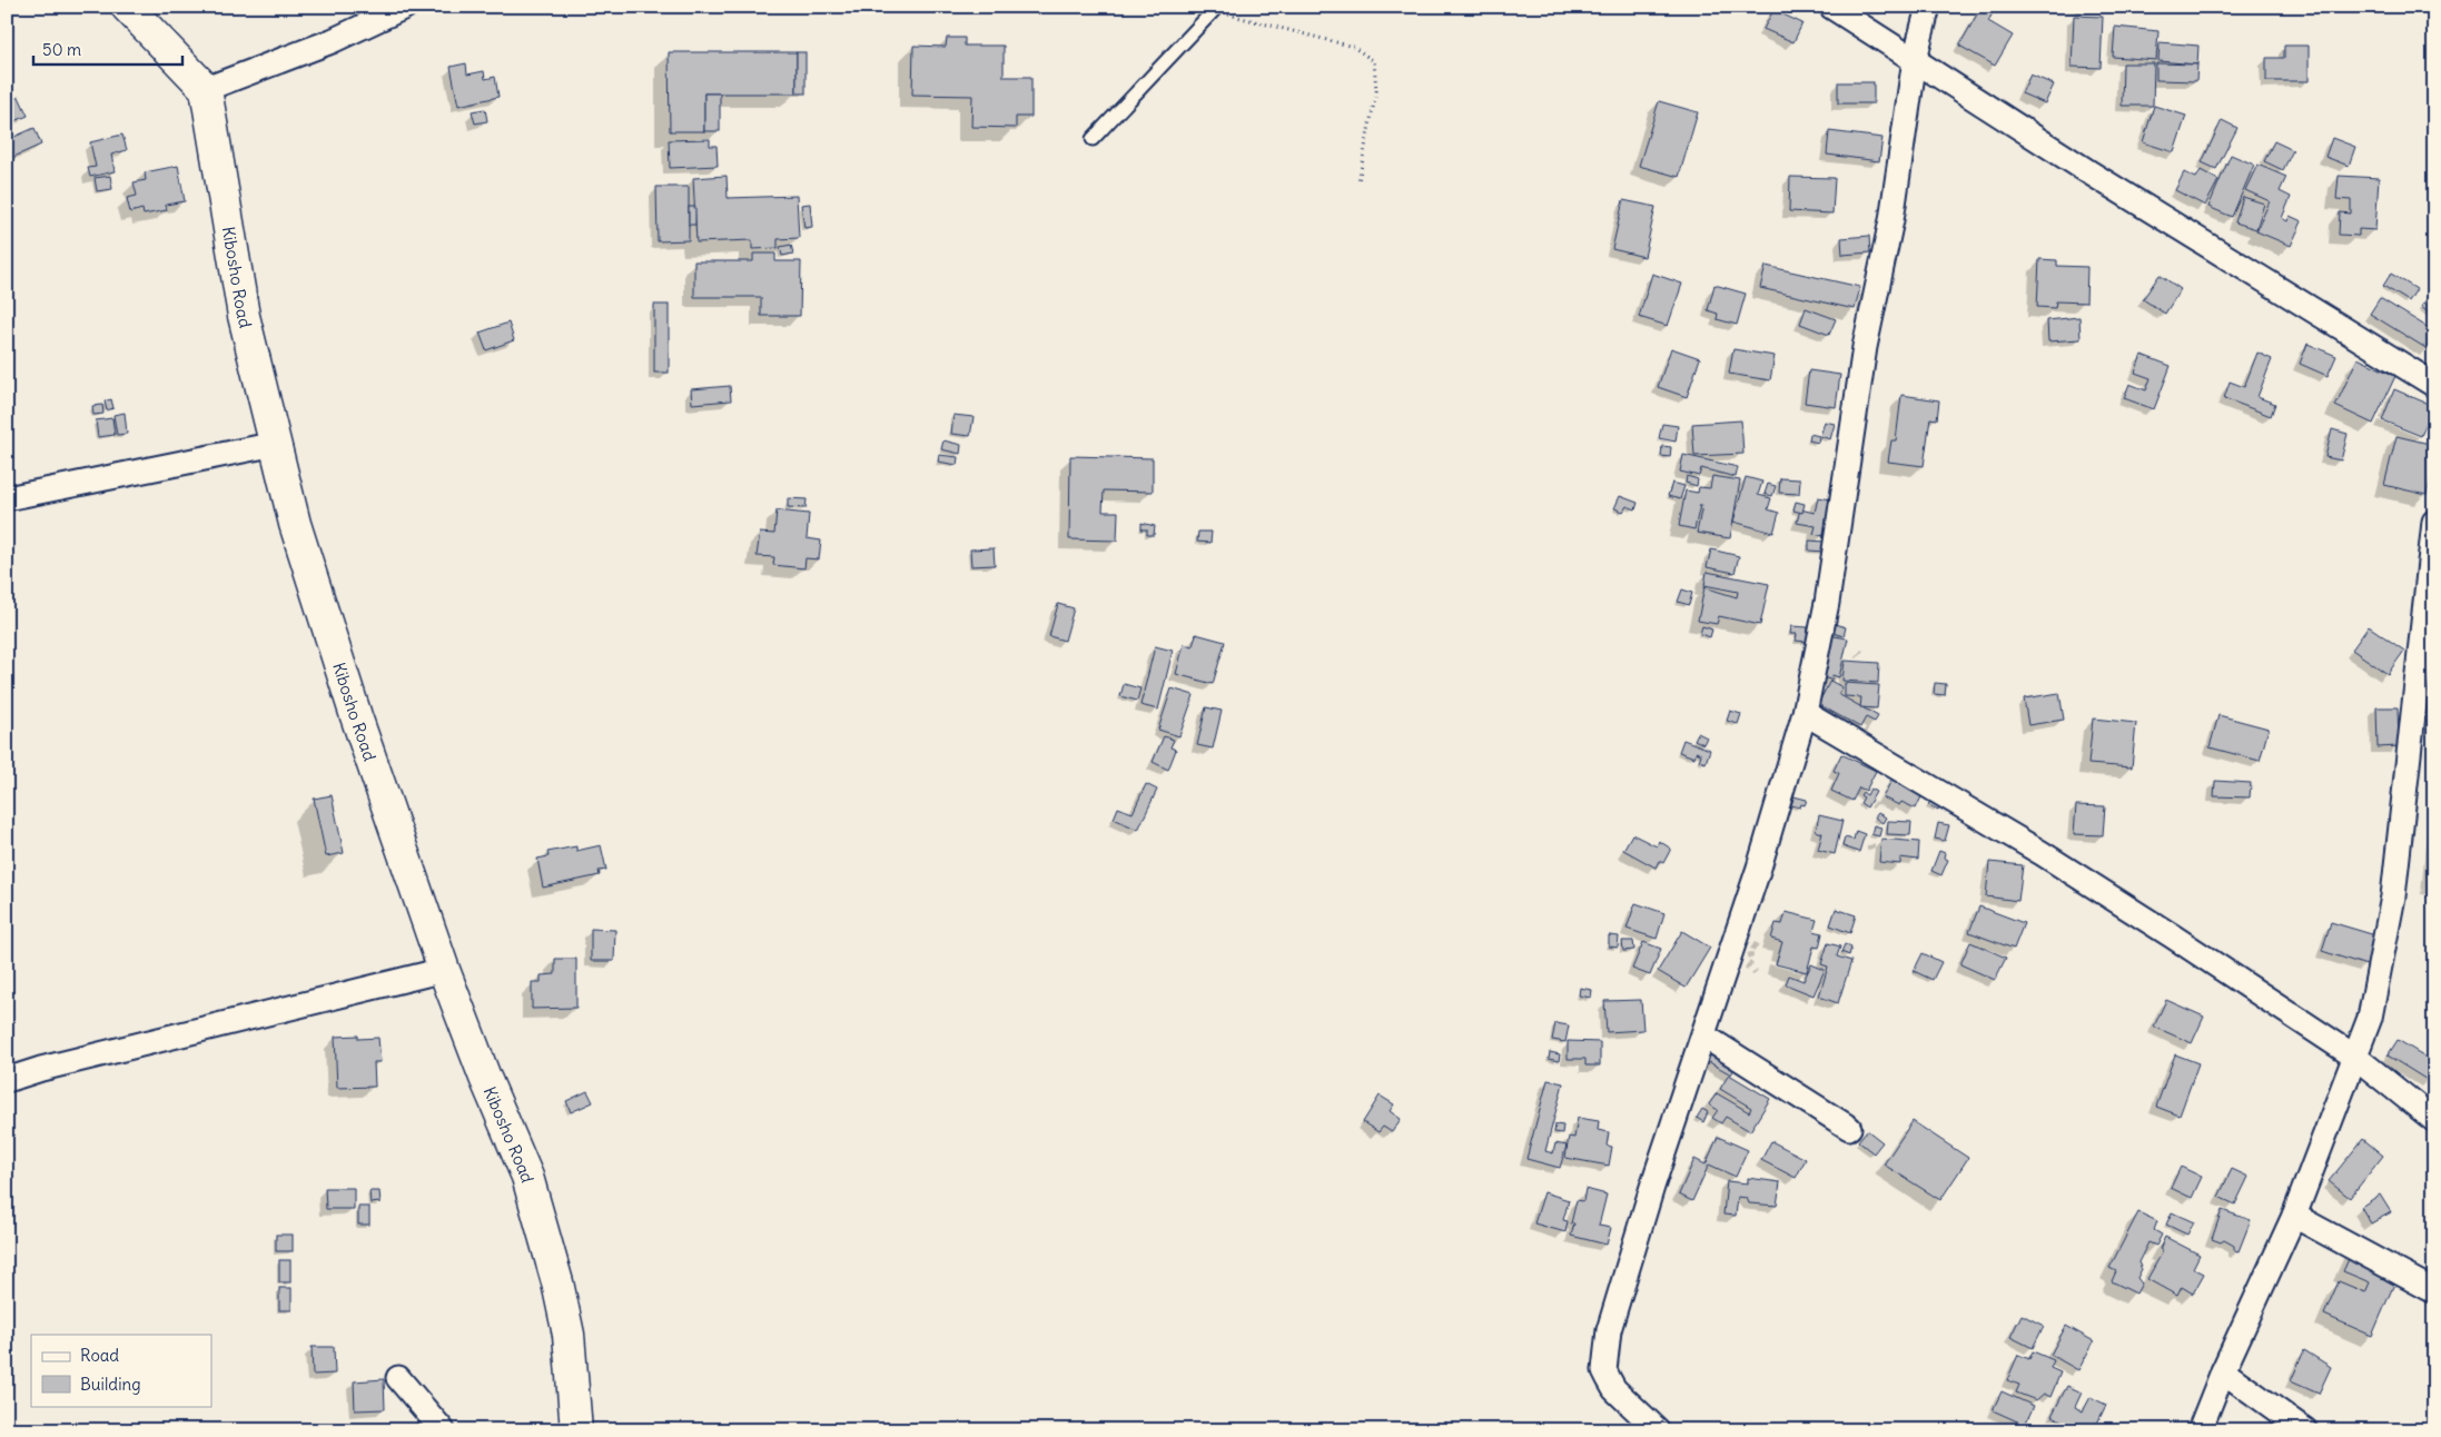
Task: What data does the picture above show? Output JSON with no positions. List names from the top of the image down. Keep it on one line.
{"streets":{"main road":["Kibosho Road"]},"legend":["Road","Building"],"scale_bar":"50 m"}
